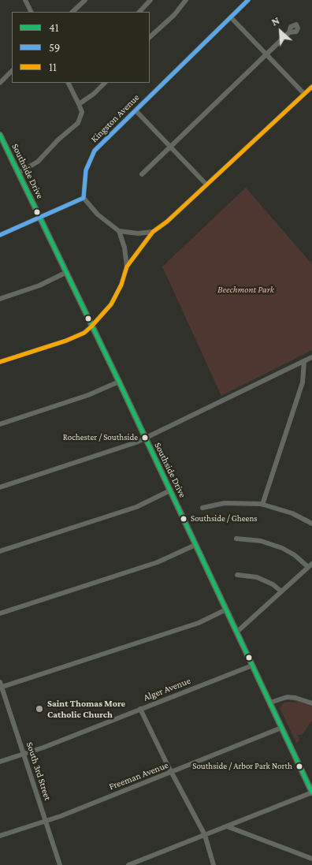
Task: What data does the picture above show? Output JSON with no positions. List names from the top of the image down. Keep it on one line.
{"streets":{"main road":["Southside Drive"],"street":["Kingston Avenue","Alger Avenue","South 3rd Street","Freeman Avenue"]},"crossings":[["Southside Drive","Alger Avenue"],["Southside Drive","Freeman Avenue"],["Alger Avenue","South 3rd Street"],["South 3rd Street","Freeman Avenue"]],"parks":["Beechmont Park"],"places":["Rochester / Southside","Southside / Gheens","Saint Thomas More Catholic Church","Southside / Arbor Park North"],"lines":["transit line 59","transit line 11","transit line 41"],"legend":["41","59","11"],"north":"top left"}
